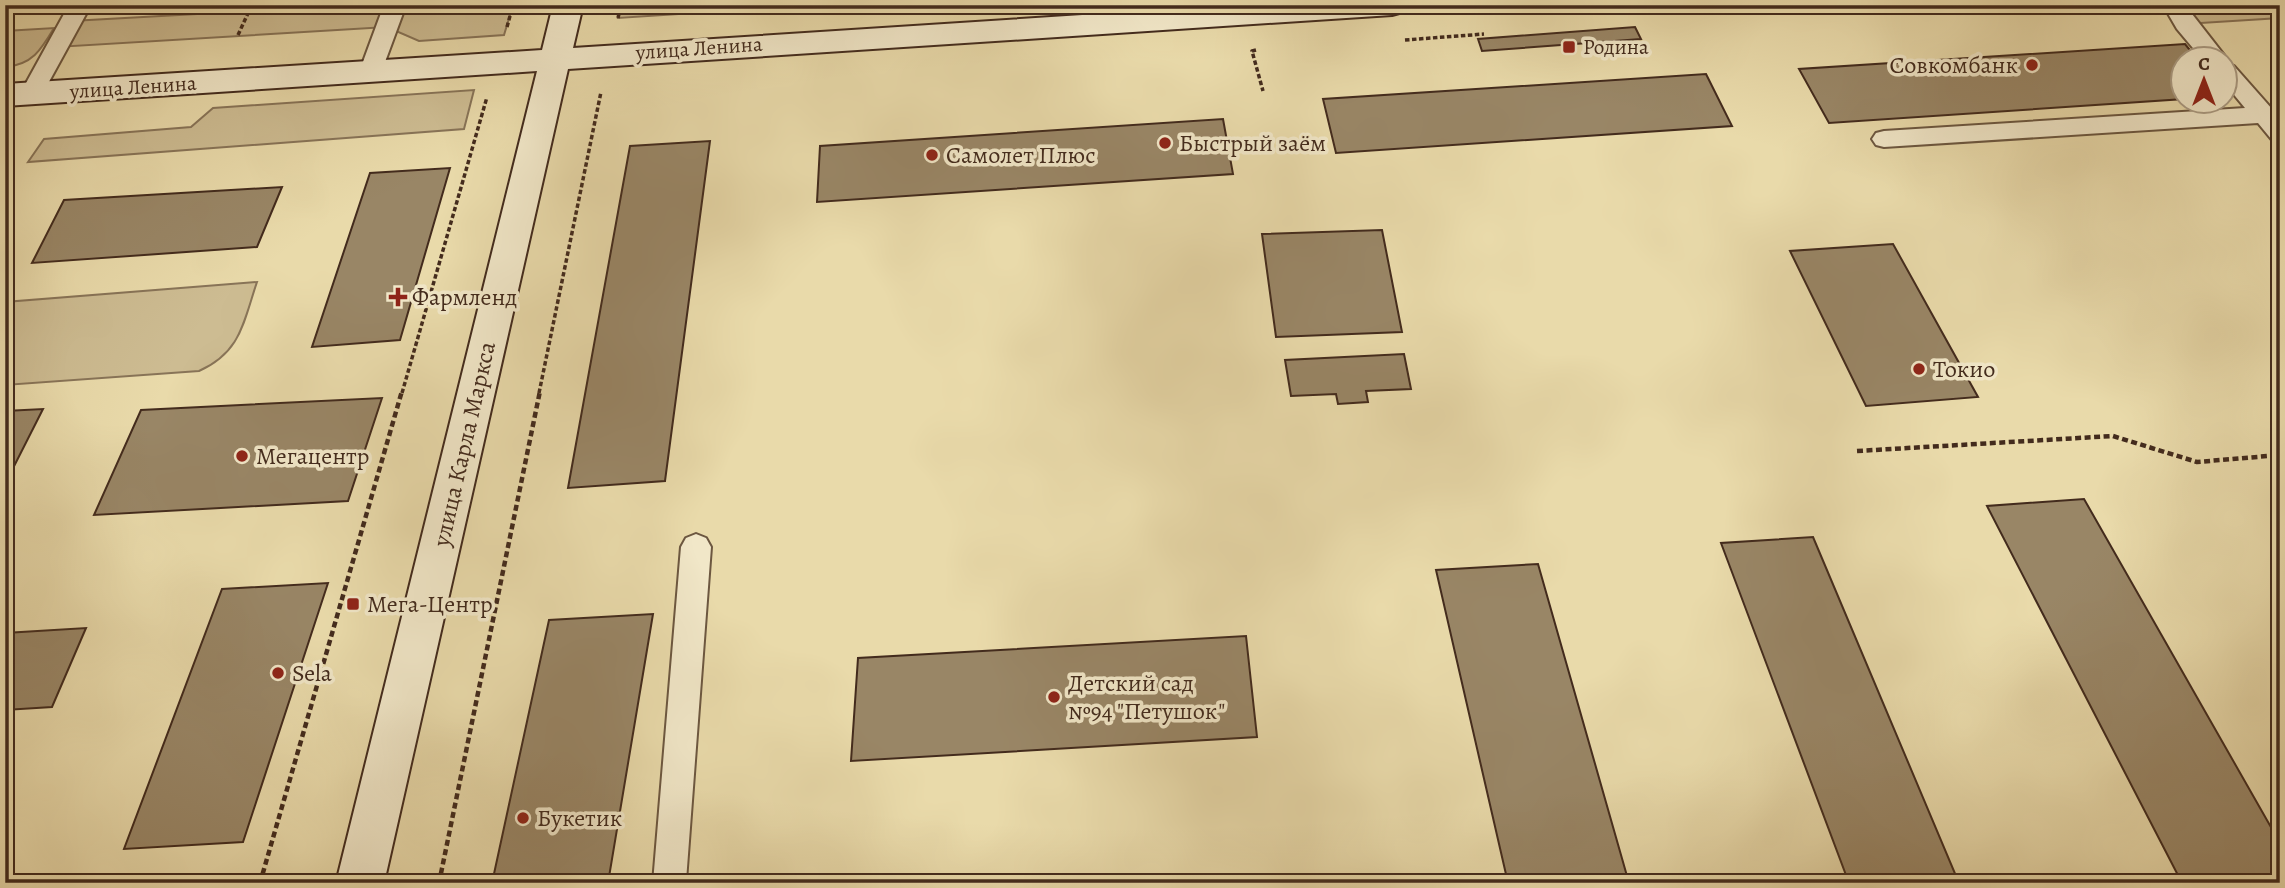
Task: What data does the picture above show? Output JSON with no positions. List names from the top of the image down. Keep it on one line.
{"streets":{"main road":["улица Ленина","улица Карла Маркса"]},"crossings":[["улица Ленина","улица Карла Маркса"]],"places":{"transit":["Родина","Мега-Центр"],"other":["Совкомбанк","Быстрый заём","Самолет Плюс","Токио","Мегацентр","Sela","Детский сад №94 \"Петушок\"","Букетик"],"health":["Фармленд"]},"north":"top"}
